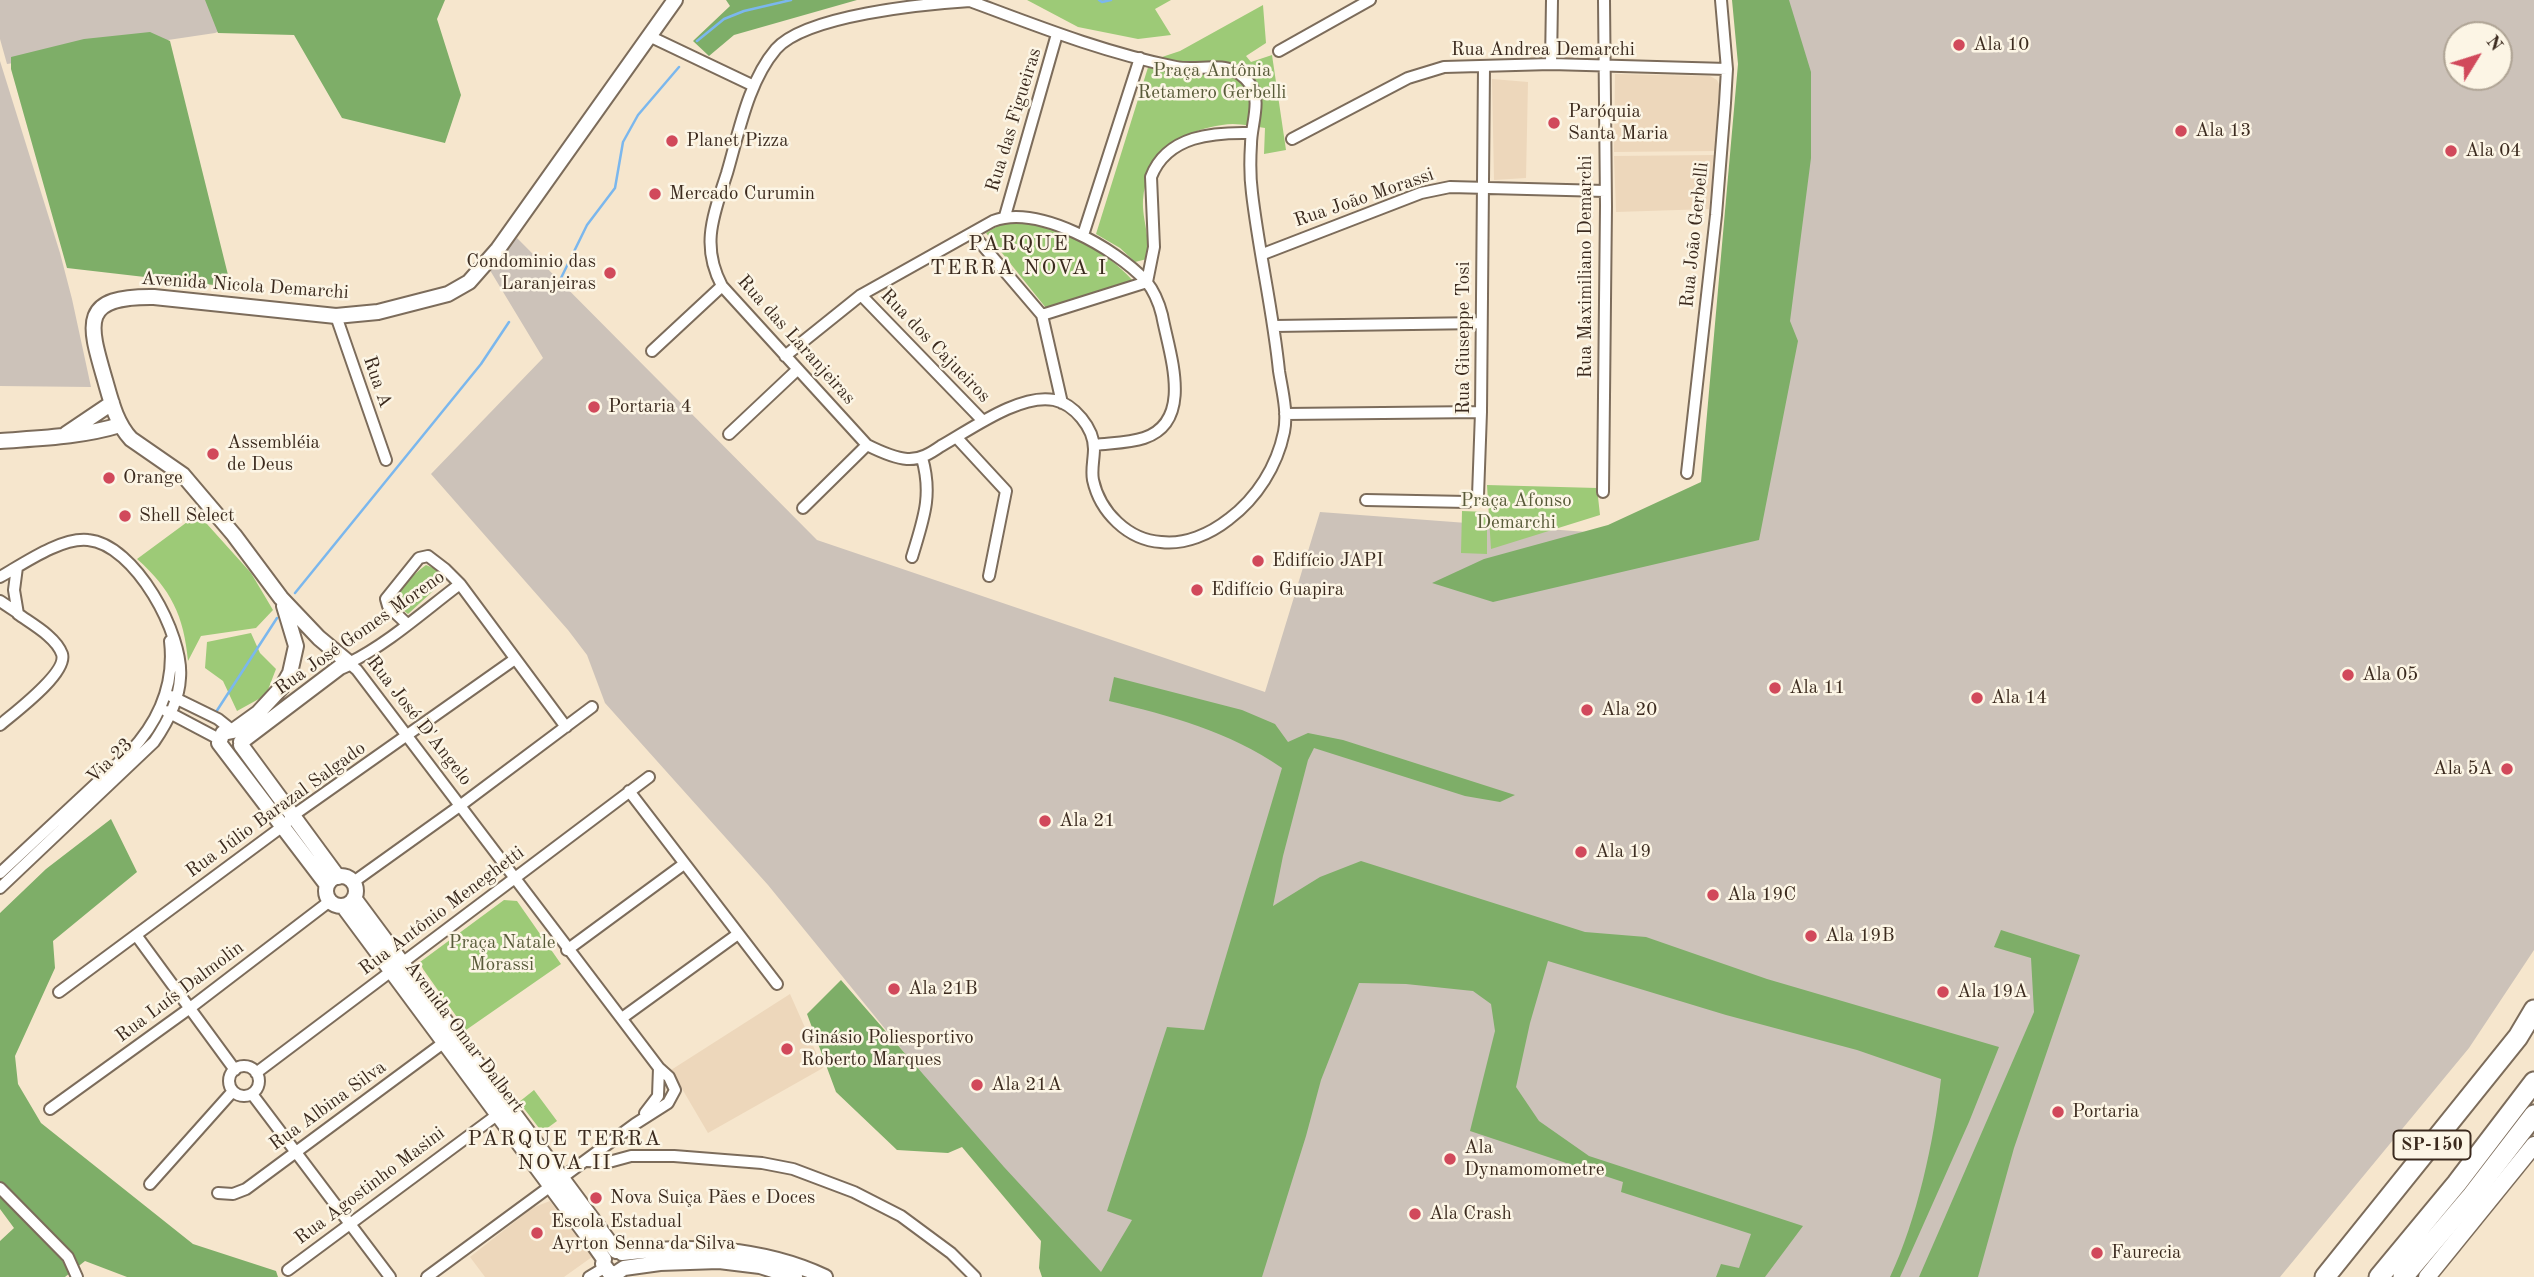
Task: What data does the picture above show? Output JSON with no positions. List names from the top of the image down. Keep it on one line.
{"streets":{"highway":["SP-150"],"street":["Rua Andrea Demarchi","Rua das Figueiras","Rua João Morassi","Rua João Gerbelli","Rua Maximiliano Demarchi","Avenida Nicola Demarchi","Rua Giuseppe Tosi","Rua das Laranjeiras","Rua dos Cajueiros","Rua A","Rua José Gomes Moreno","Rua José D'Angelo","Via 23","Rua Júlio Barazal Salgado","Rua Antônio Meneghetti","Rua Luís Dalmolin","Avenida Omar Dalbert","Rua Albina Silva","Rua Agostinho Masini"]},"crossings":[["Rua Andrea Demarchi","Rua João Gerbelli"],["Rua Andrea Demarchi","Rua Maximiliano Demarchi"],["Rua Andrea Demarchi","Rua Giuseppe Tosi"],["Rua das Figueiras","Rua das Laranjeiras"],["Rua João Morassi","Rua Maximiliano Demarchi"],["Rua João Morassi","Rua Giuseppe Tosi"],["Rua João Morassi","Rua das Laranjeiras"],["Avenida Nicola Demarchi","Rua A"],["Avenida Nicola Demarchi","Rua José D'Angelo"],["Rua José Gomes Moreno","Rua José D'Angelo"],["Rua José Gomes Moreno","Rua Júlio Barazal Salgado"],["Rua José Gomes Moreno","Rua Luís Dalmolin"],["Rua José Gomes Moreno","Avenida Omar Dalbert"],["Rua José D'Angelo","Rua Júlio Barazal Salgado"],["Rua José D'Angelo","Rua Antônio Meneghetti"],["Rua José D'Angelo","Rua Luís Dalmolin"],["Via 23","Avenida Omar Dalbert"],["Rua Júlio Barazal Salgado","Avenida Omar Dalbert"],["Rua Antônio Meneghetti","Avenida Omar Dalbert"],["Rua Luís Dalmolin","Avenida Omar Dalbert"],["Avenida Omar Dalbert","Rua Albina Silva"],["Avenida Omar Dalbert","Rua Agostinho Masini"]],"districts":["PARQUE TERRA NOVA I","PARQUE TERRA NOVA II"],"parks":["Praça Antônia Retamero Gerbelli","Praça Afonso Demarchi","Praça Natale Morassi"],"places":["Ala 10","Paróquia Santa Maria","Ala 13","Planet Pizza","Ala 04","Mercado Curumin","Condominio das Laranjeiras","Portaria 4","Assembléia de Deus","Orange","Shell Select","Edifício JAPI","Edifício Guapira","Ala 05","Ala 11","Ala 14","Ala 20","Ala 5A","Ala 21","Ala 19","Ala 19C","Ala 19B","Ala 21B","Ala 19A","Ginásio Poliesportivo Roberto Marques","Ala 21A","Portaria","Ala Dynamomometre","Nova Suiça Pães e Doces","Ala Crash","Escola Estadual Ayrton Senna da Silva","Faurecia"],"north":"top right"}
